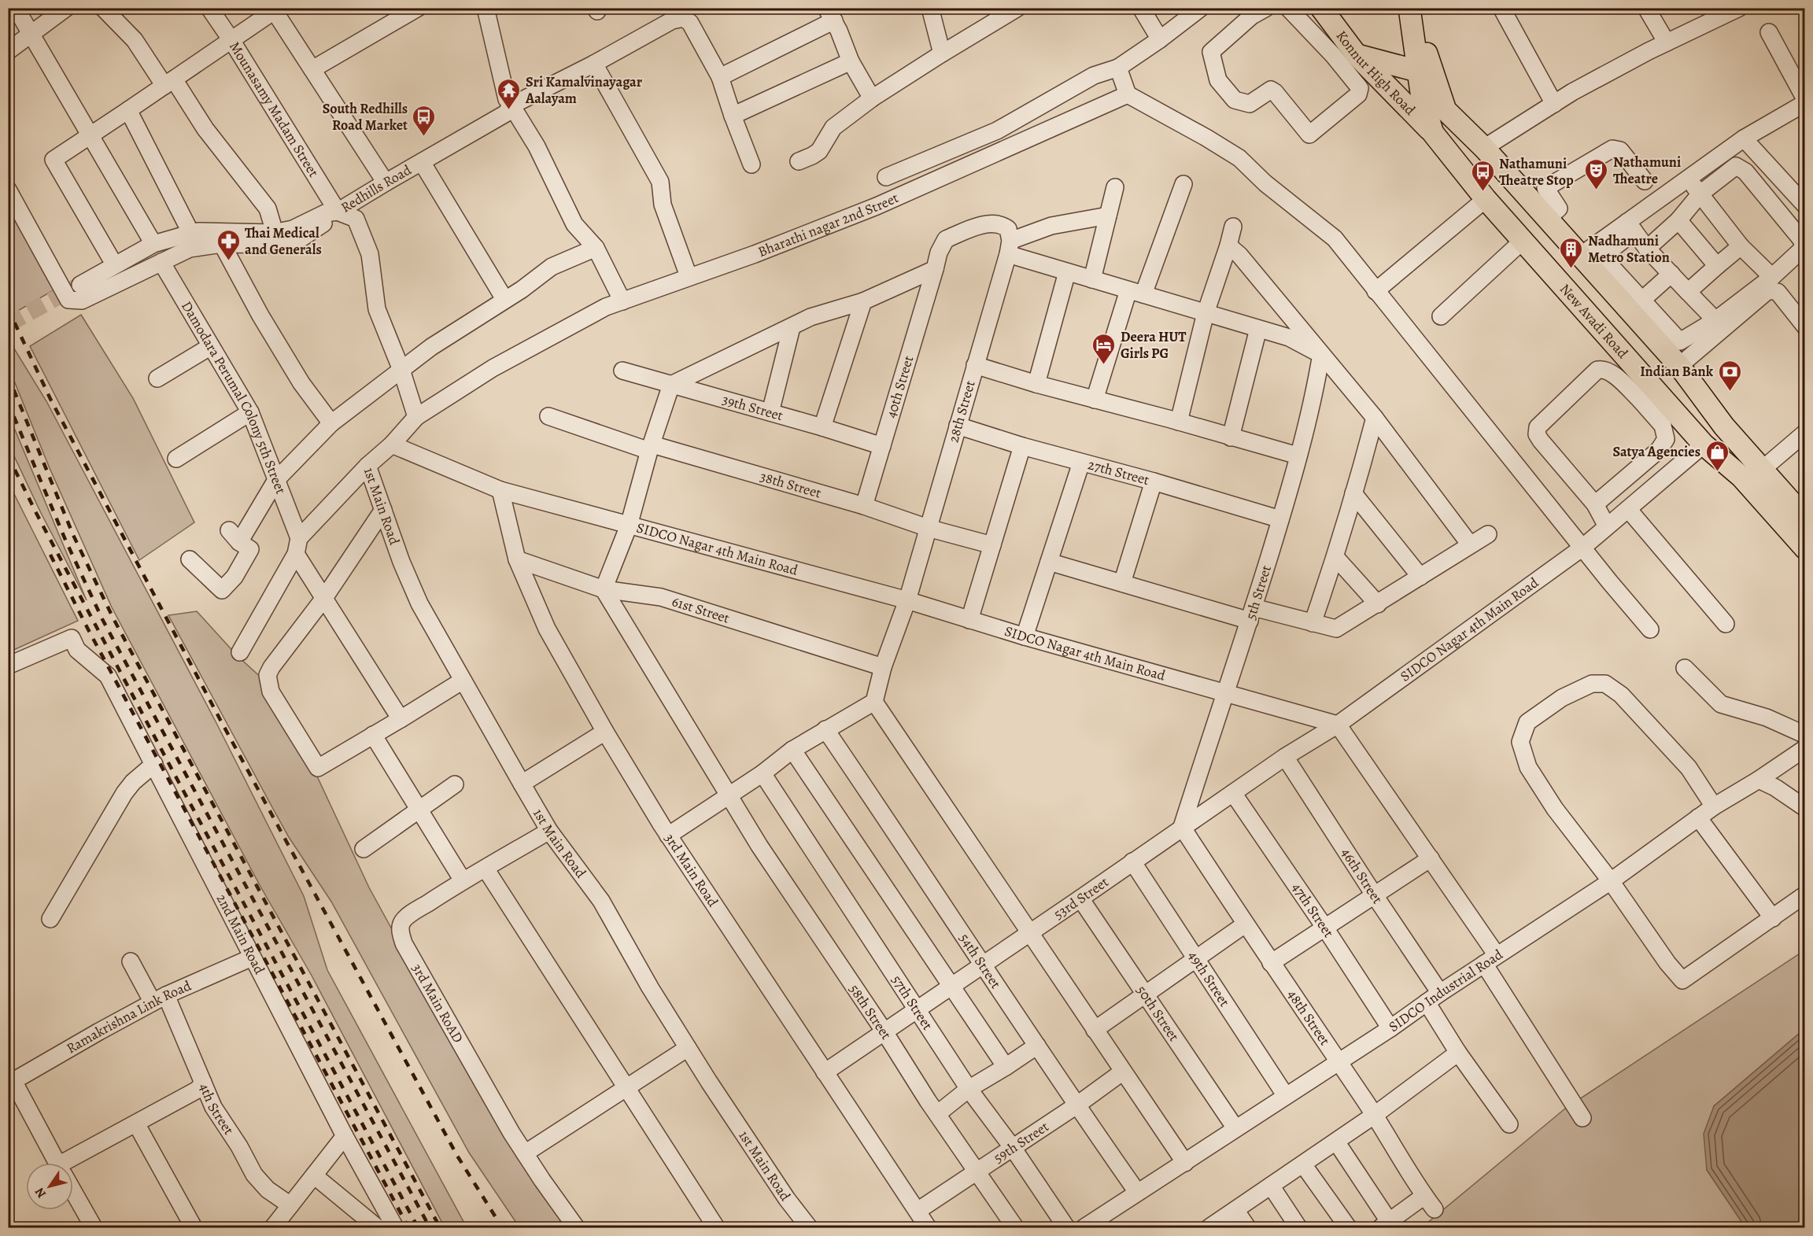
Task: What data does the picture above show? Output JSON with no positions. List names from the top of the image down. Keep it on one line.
{"streets":{"main road":["Konnur High Road","New Avadi Road"],"street":["Mounasamy Madam Street","Redhills Road","Bharathi nagar 2nd Street","40th Street","Damodara Perumal Colony 5th Street","39th Street","28th Street","27th Street","38th Street","1st Main Road","SIDCO Nagar 4th Main Road","5th Street","61st Street","3rd Main Road","46th Street","53rd Street","47th Street","2nd Main Road","54th Street","49th Street","SIDCO Industrial Road","57th Street","3rd Main RoAD","58th Street","50th Street","Ramakrishna Link Road","48th Street","4th Street","59th Street"]},"crossings":[["Konnur High Road","New Avadi Road"],["Mounasamy Madam Street","Redhills Road"],["Bharathi nagar 2nd Street","1st Main Road"],["New Avadi Road","SIDCO Nagar 4th Main Road"],["40th Street","39th Street"],["40th Street","28th Street"],["40th Street","38th Street"],["28th Street","27th Street"],["28th Street","38th Street"],["28th Street","SIDCO Nagar 4th Main Road"],["28th Street","61st Street"],["27th Street","5th Street"],["1st Main Road","SIDCO Nagar 4th Main Road"],["1st Main Road","3rd Main RoAD"],["SIDCO Nagar 4th Main Road","5th Street"],["SIDCO Nagar 4th Main Road","3rd Main Road"],["SIDCO Nagar 4th Main Road","53rd Street"],["5th Street","53rd Street"],["5th Street","48th Street"],["61st Street","3rd Main Road"],["61st Street","58th Street"],["3rd Main Road","53rd Street"],["3rd Main Road","59th Street"],["46th Street","53rd Street"],["46th Street","SIDCO Industrial Road"],["53rd Street","47th Street"],["53rd Street","54th Street"],["53rd Street","49th Street"],["53rd Street","57th Street"],["53rd Street","58th Street"],["53rd Street","50th Street"],["53rd Street","48th Street"],["47th Street","SIDCO Industrial Road"],["2nd Main Road","Ramakrishna Link Road"],["54th Street","SIDCO Industrial Road"],["54th Street","59th Street"],["49th Street","SIDCO Industrial Road"],["SIDCO Industrial Road","50th Street"],["SIDCO Industrial Road","48th Street"],["57th Street","59th Street"],["58th Street","59th Street"],["Ramakrishna Link Road","4th Street"]],"places":{"temple":["Sri Kamalvinayagar Aalayam"],"bus stop":["South Redhills Road Market","Nathamuni Theatre Stop"],"theatre":["Nathamuni Theatre"],"pharmacy":["Thai Medical and Generals"],"building":["Nadhamuni Metro Station"],"hotel":["Deera HUT Girls PG"],"bank":["Indian Bank"],"shop":["Satya Agencies"]},"north":"bottom left"}
